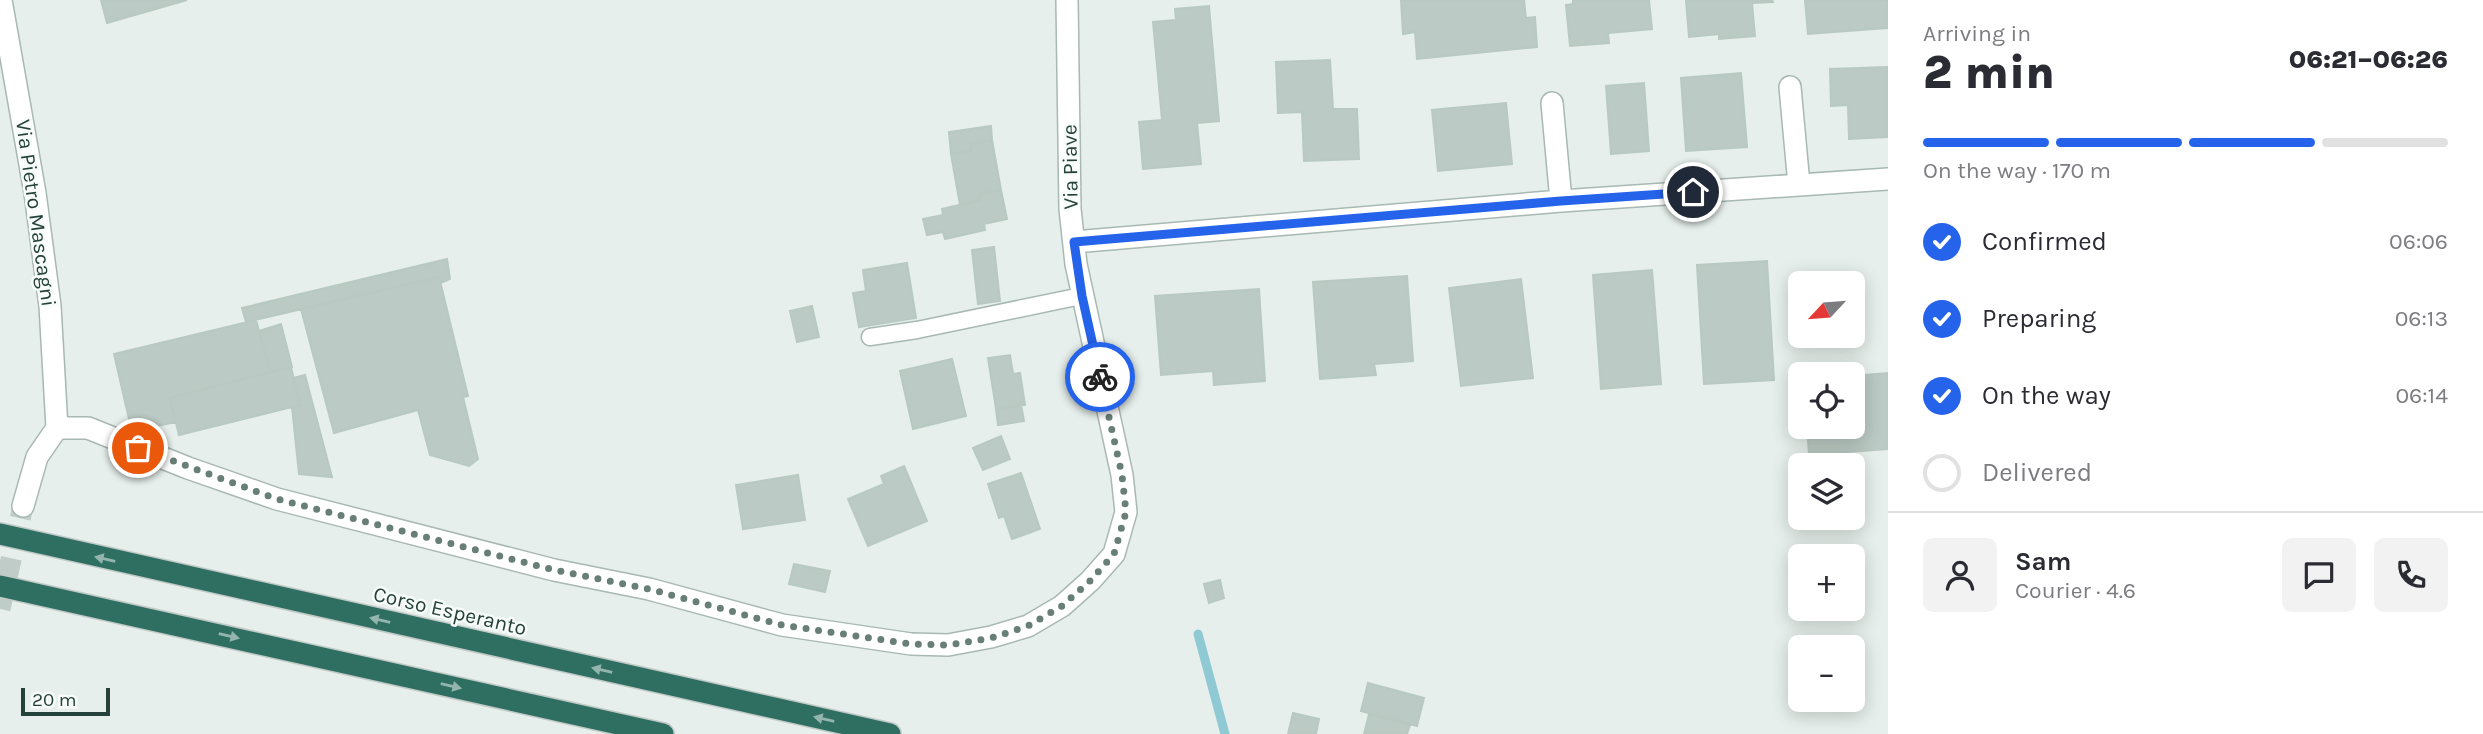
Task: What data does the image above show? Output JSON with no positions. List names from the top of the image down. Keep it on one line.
{"streets":{"highway":["Corso Esperanto"],"street":["Via Piave","Via Pietro Mascagni"]},"crossings":[["Via Piave","Via Pietro Mascagni"]],"scale_bar":"20 m","north":"bottom left","page":{"heading":["2 min","Arriving in","06:21–06:26"],"panel":["Sam","Courier · 4.6"],"bar":"On the way · 170 m","list":[["Confirmed","06:06"],["Preparing","06:13"],["On the way","06:14"],"Delivered"],"map_buttons":["+","−"],"scale":"20 m"}}
